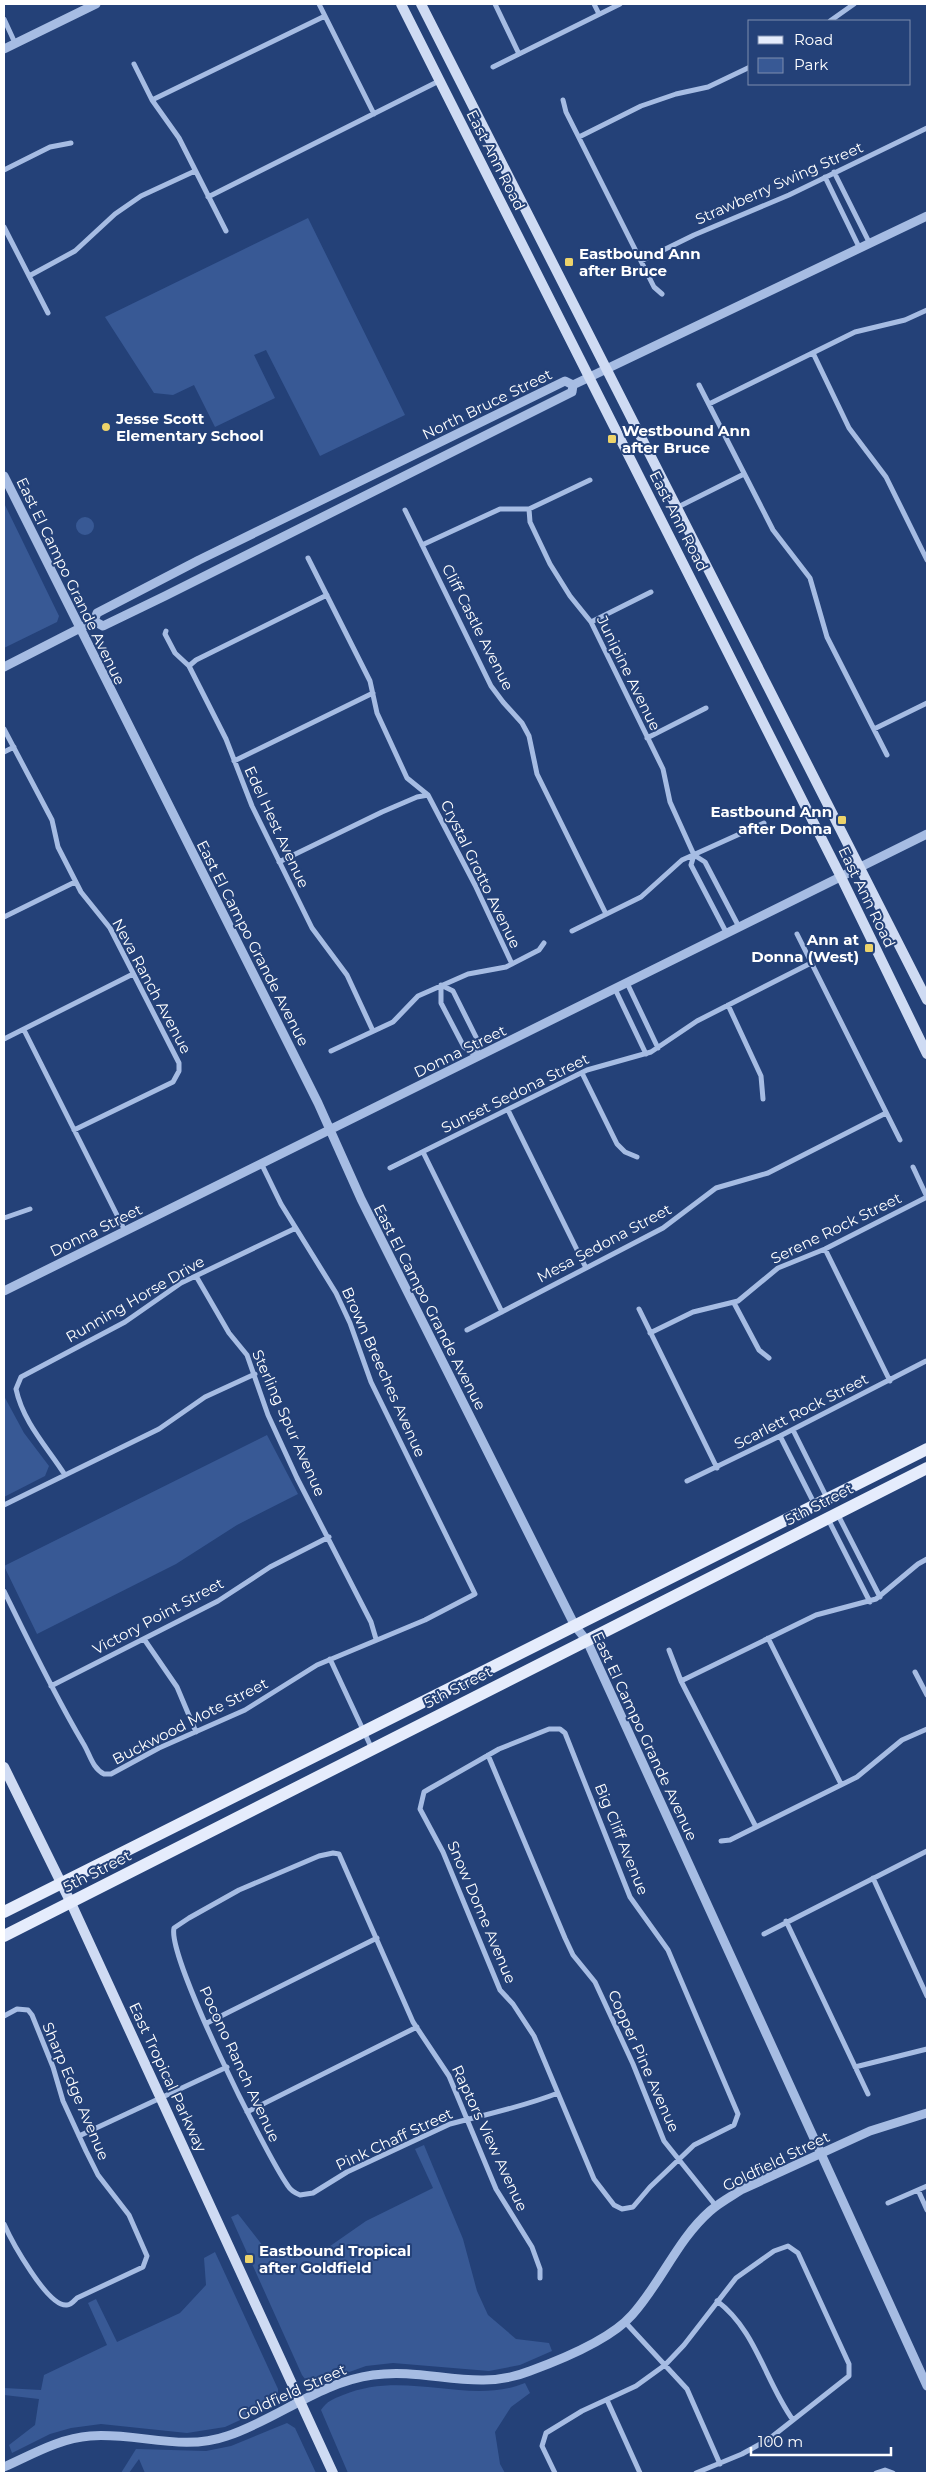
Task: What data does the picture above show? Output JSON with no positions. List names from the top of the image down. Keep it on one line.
{"streets":{"main road":["East Ann Road","5th Street","East Tropical Parkway"],"street":["Strawberry Swing Street","North Bruce Street","East El Campo Grande Avenue","Cliff Castle Avenue","Junipine Avenue","Edel Hest Avenue","Crystal Grotto Avenue","Neva Ranch Avenue","Donna Street","Sunset Sedona Street","Serene Rock Street","Mesa Sedona Street","Running Horse Drive","Brown Breeches Avenue","Scarlett Rock Street","Sterling Spur Avenue","Victory Point Street","Buckwood Mote Street","Big Cliff Avenue","Snow Dome Avenue","Copper Pine Avenue","Pocono Ranch Avenue","Sharp Edge Avenue","Raptors View Avenue","Pink Chaff Street","Goldfield Street"]},"crossings":[["East Ann Road","North Bruce Street"],["East Ann Road","Donna Street"],["North Bruce Street","East El Campo Grande Avenue"],["East El Campo Grande Avenue","Donna Street"],["East El Campo Grande Avenue","5th Street"],["East El Campo Grande Avenue","Goldfield Street"],["Junipine Avenue","Donna Street"],["Donna Street","Brown Breeches Avenue"],["Running Horse Drive","Brown Breeches Avenue"],["Running Horse Drive","Sterling Spur Avenue"],["Brown Breeches Avenue","Buckwood Mote Street"],["Sterling Spur Avenue","Victory Point Street"],["Sterling Spur Avenue","Buckwood Mote Street"],["5th Street","East Tropical Parkway"],["Victory Point Street","Buckwood Mote Street"],["Big Cliff Avenue","Snow Dome Avenue"],["Big Cliff Avenue","Copper Pine Avenue"],["Snow Dome Avenue","Copper Pine Avenue"],["Snow Dome Avenue","Pink Chaff Street"],["Copper Pine Avenue","Goldfield Street"],["Pocono Ranch Avenue","Raptors View Avenue"],["Pocono Ranch Avenue","Pink Chaff Street"],["East Tropical Parkway","Goldfield Street"],["Raptors View Avenue","Pink Chaff Street"]],"places":{"transit":["Eastbound Ann after Bruce","Westbound Ann after Bruce","Eastbound Ann after Donna","Ann at Donna (West)","Eastbound Tropical after Goldfield"],"other":["Jesse Scott Elementary School"]},"legend":["Road","Park"],"scale_bar":"100 m"}
